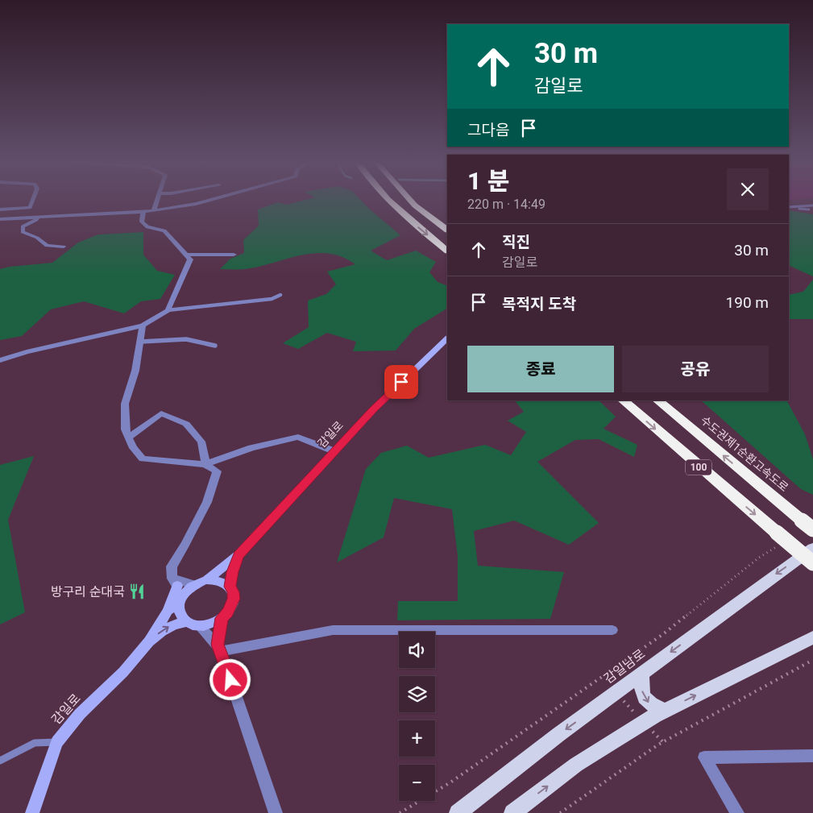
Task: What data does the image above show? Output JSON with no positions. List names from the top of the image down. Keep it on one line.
{"streets":{"highway":["수도권제1순환고속도로","100"],"main road":["감일남로"],"street":["감일로"]},"places":{"restaurant":["방구리 순대국"]},"page":{"turn":["30 m","감일로"],"then":"그다음","heading":["1 분","220 m · 14:49"],"list":[{"name":"직진","note":"감일로","value":"30 m"},{"name":"목적지 도착","value":"190 m"}],"buttons":["종료","공유"],"map_buttons":["+","−"]}}
